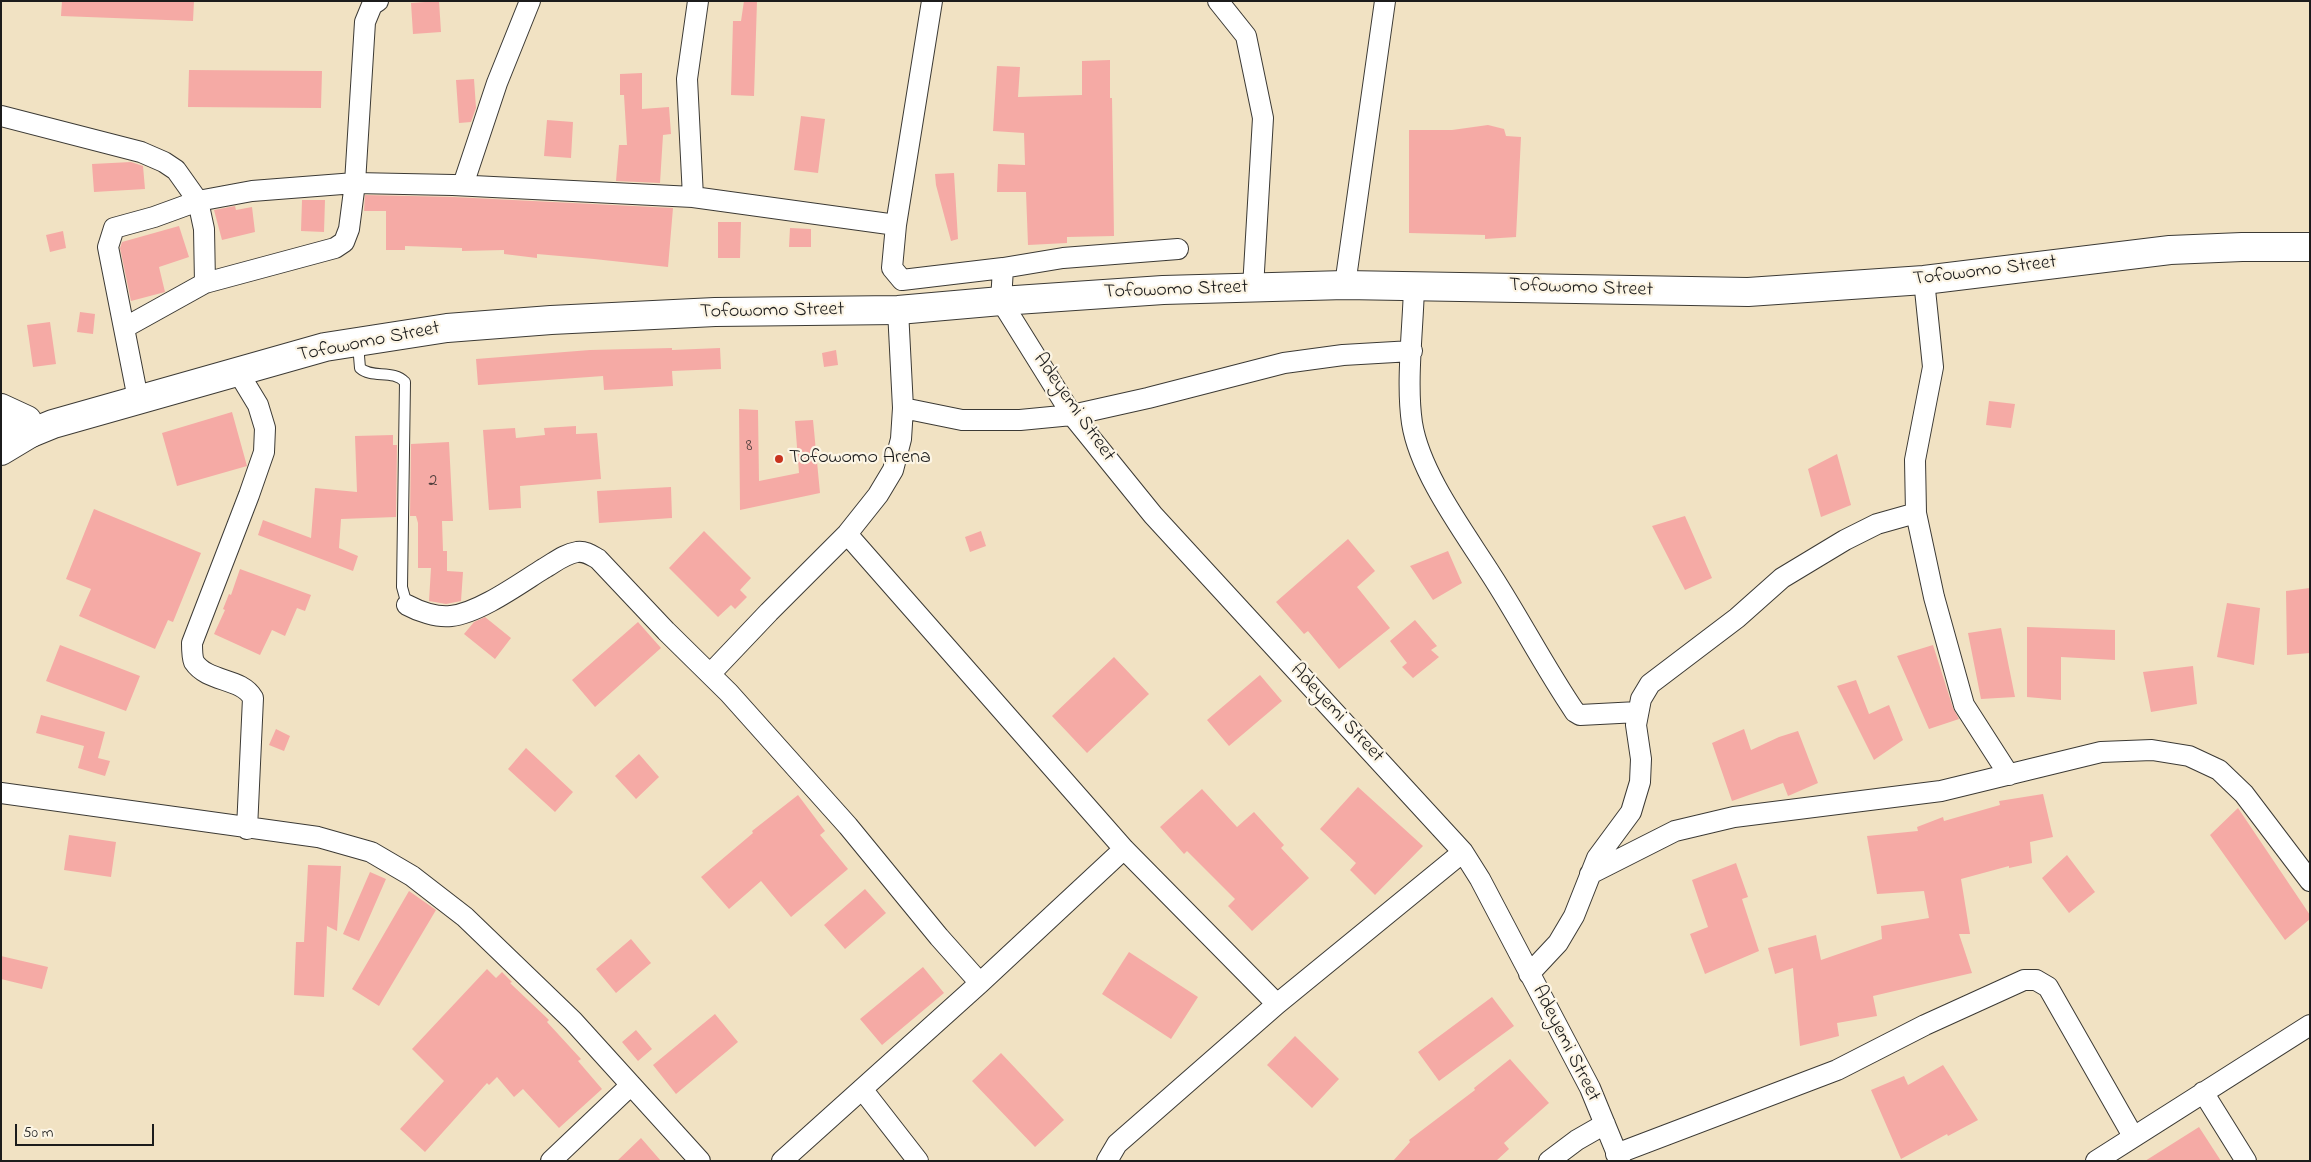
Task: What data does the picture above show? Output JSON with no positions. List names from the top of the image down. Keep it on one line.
{"streets":{"street":["Tofowomo Street","Adeyemi Street"]},"crossings":[["Tofowomo Street","Adeyemi Street"]],"places":["Tofowomo Arena"],"house_numbers":["8","2"],"scale_bar":"50 m"}
